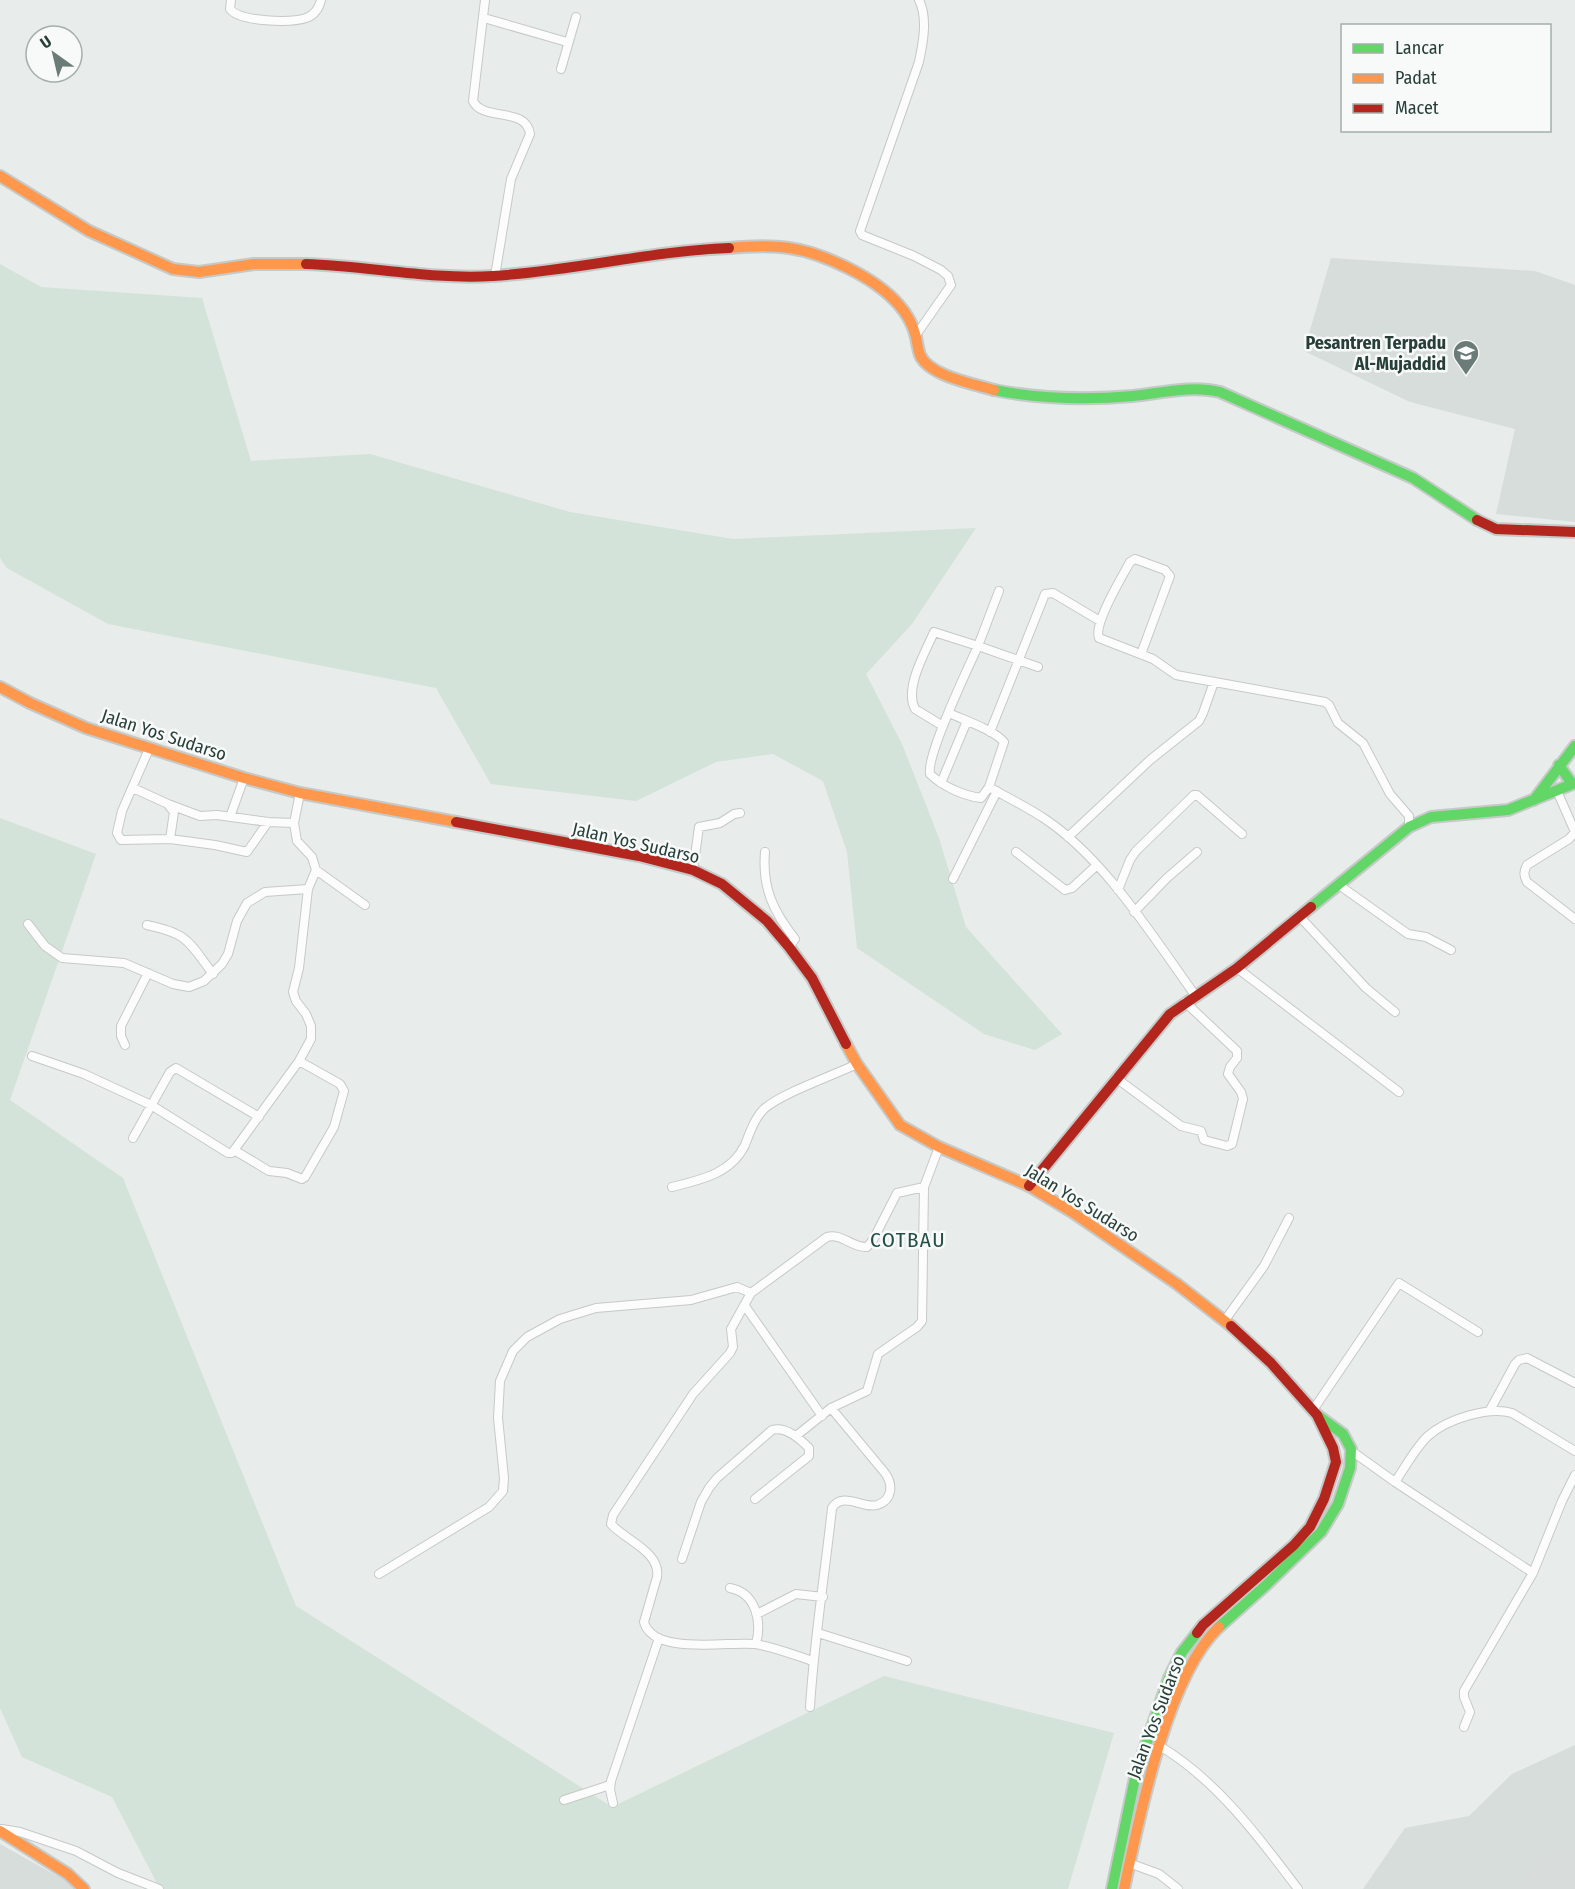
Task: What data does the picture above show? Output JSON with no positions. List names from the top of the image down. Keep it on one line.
{"streets":{"main road":["Jalan Yos Sudarso"]},"districts":["COTBAU"],"places":{"school or university":["Pesantren Terpadu Al-Mujaddid"]},"legend":["Lancar","Padat","Macet"],"north":"top left"}
